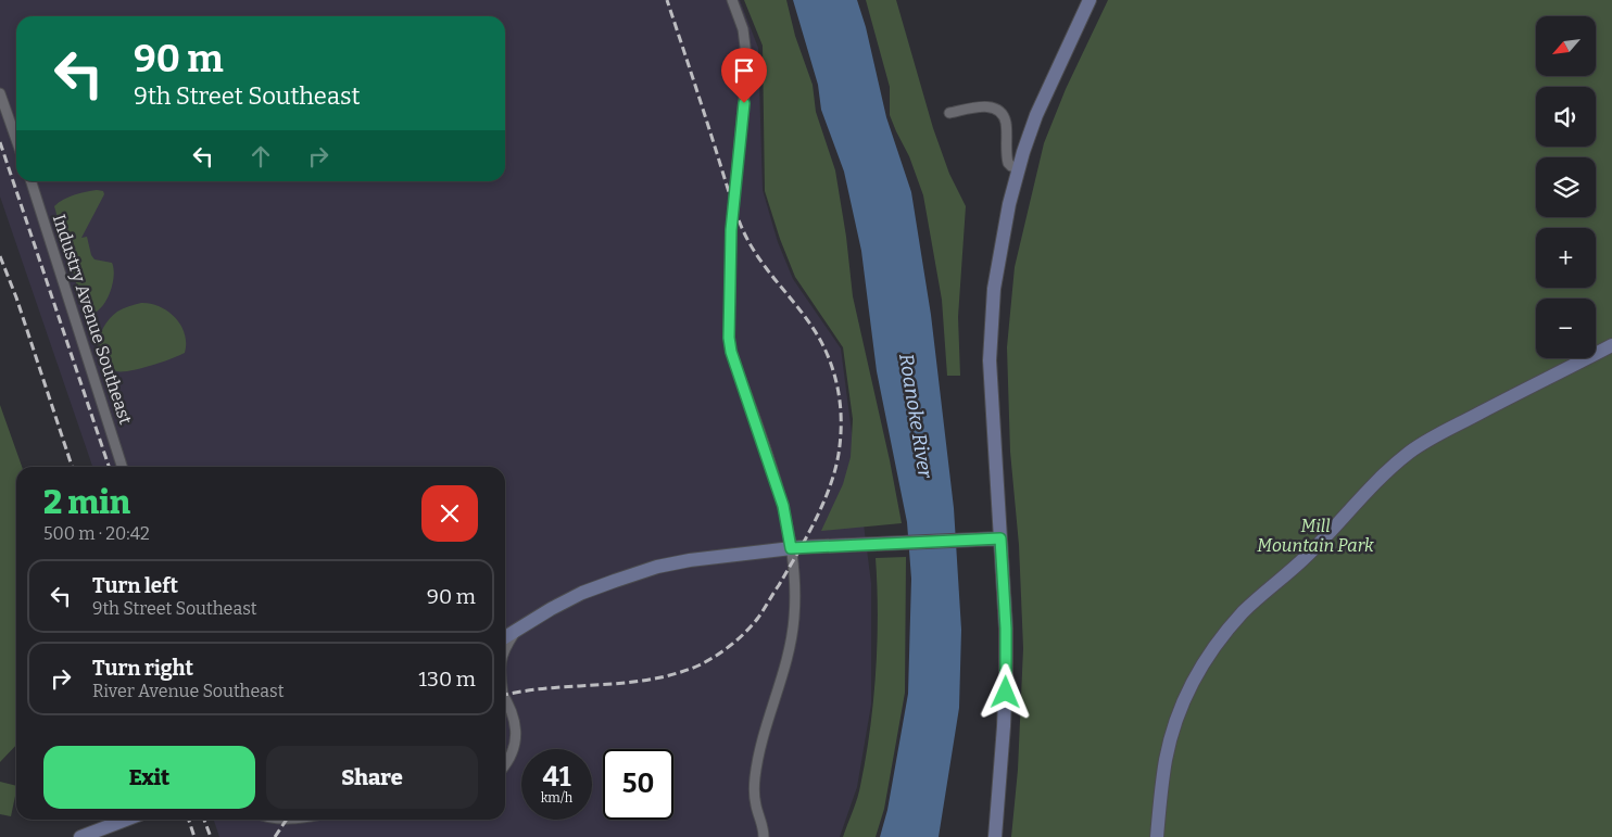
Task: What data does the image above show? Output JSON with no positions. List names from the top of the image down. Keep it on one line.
{"streets":{"street":["Industry Avenue Southeast"]},"water":["Roanoke River"],"parks":["Mill Mountain Park"],"north":"bottom left","page":{"map_buttons":["+","−"],"turn":["90 m","9th Street Southeast"],"heading":["2 min","500 m · 20:42"],"list":[{"name":"Turn left","note":"9th Street Southeast","value":"90 m"},{"name":"Turn right","note":"River Avenue Southeast","value":"130 m"}],"buttons":["Exit","Share"],"speed":"41 km/h","limit":"50"}}
